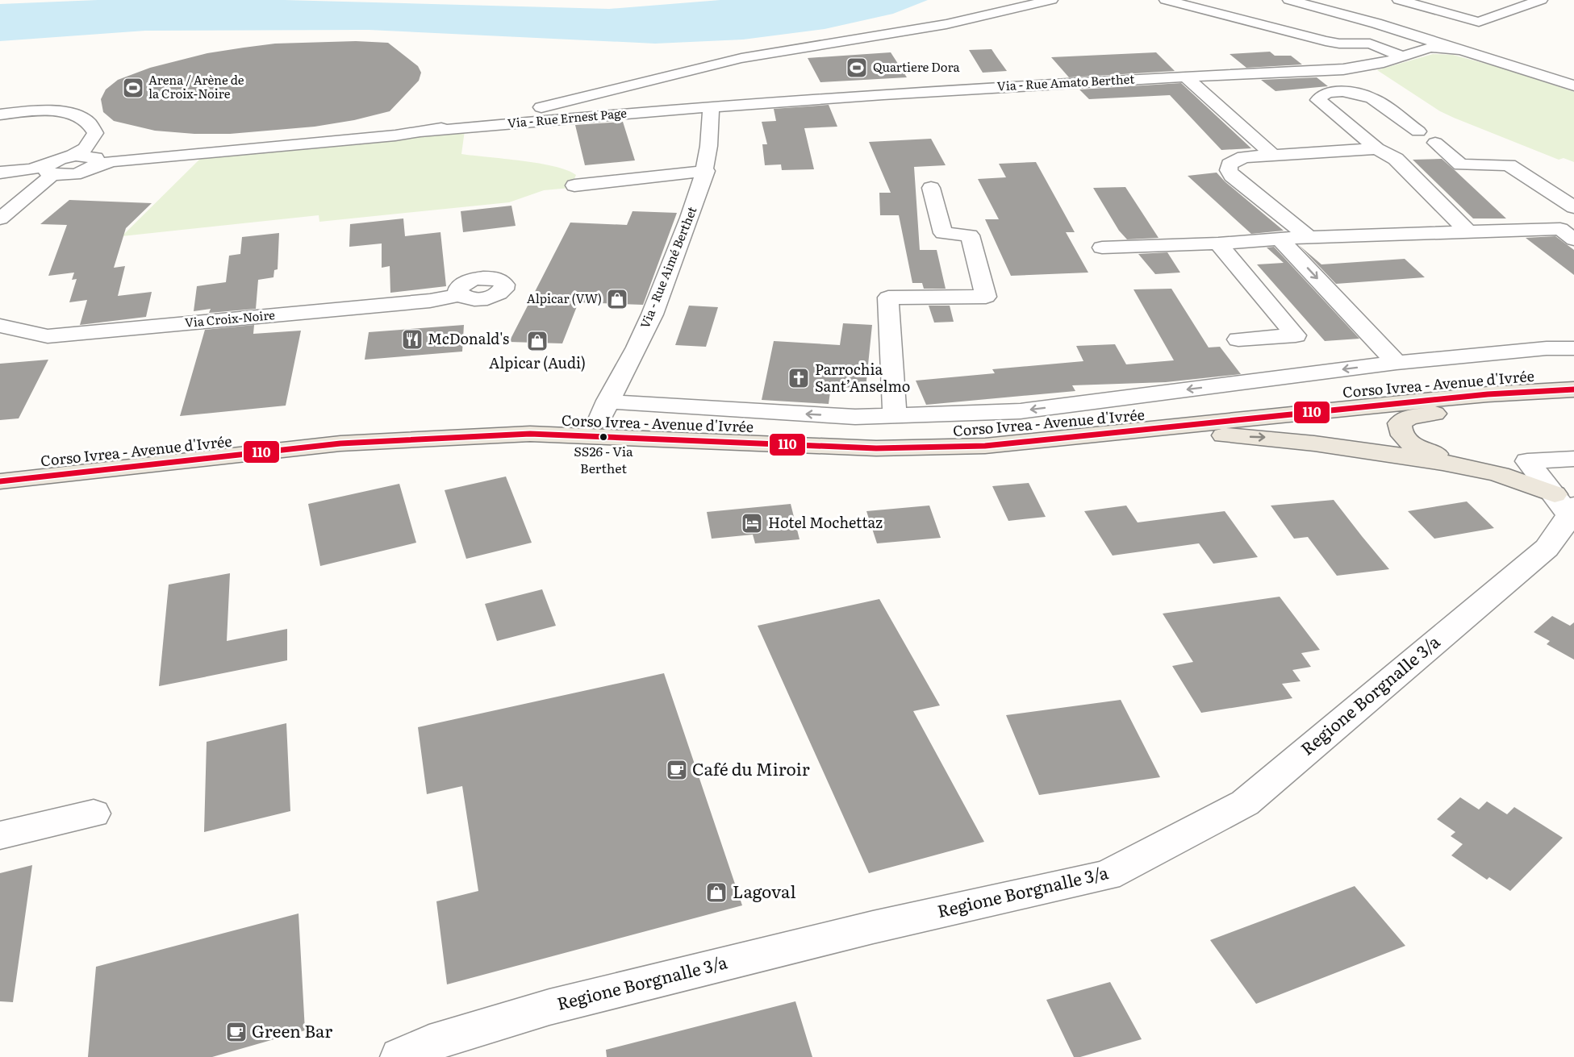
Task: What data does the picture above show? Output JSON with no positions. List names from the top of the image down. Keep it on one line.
{"streets":{"main road":["Corso Ivrea - Avenue d'Ivrée"],"street":["Via - Rue Amato Berthet","Via - Rue Ernest Page","Via - Rue Aimé Berthet","Via Croix-Noire","Regione Borgnalle 3/a"]},"crossings":[["Via - Rue Amato Berthet","Via - Rue Ernest Page"],["Via - Rue Amato Berthet","Via - Rue Aimé Berthet"],["Via - Rue Ernest Page","Via - Rue Aimé Berthet"],["Via - Rue Aimé Berthet","Corso Ivrea - Avenue d'Ivrée"]],"places":{"sports":["Quartiere Dora","Arena / Arène de la Croix-Noire"],"shop":["Alpicar (VW)","Alpicar (Audi)","Lagoval"],"restaurant":["McDonald's"],"church":["Parrochia Sant’Anselmo"],"other":["SS26 - Via Berthet"],"hotel":["Hotel Mochettaz"],"cafe":["Café du Miroir","Green Bar"]},"lines":["transit line 110"]}
